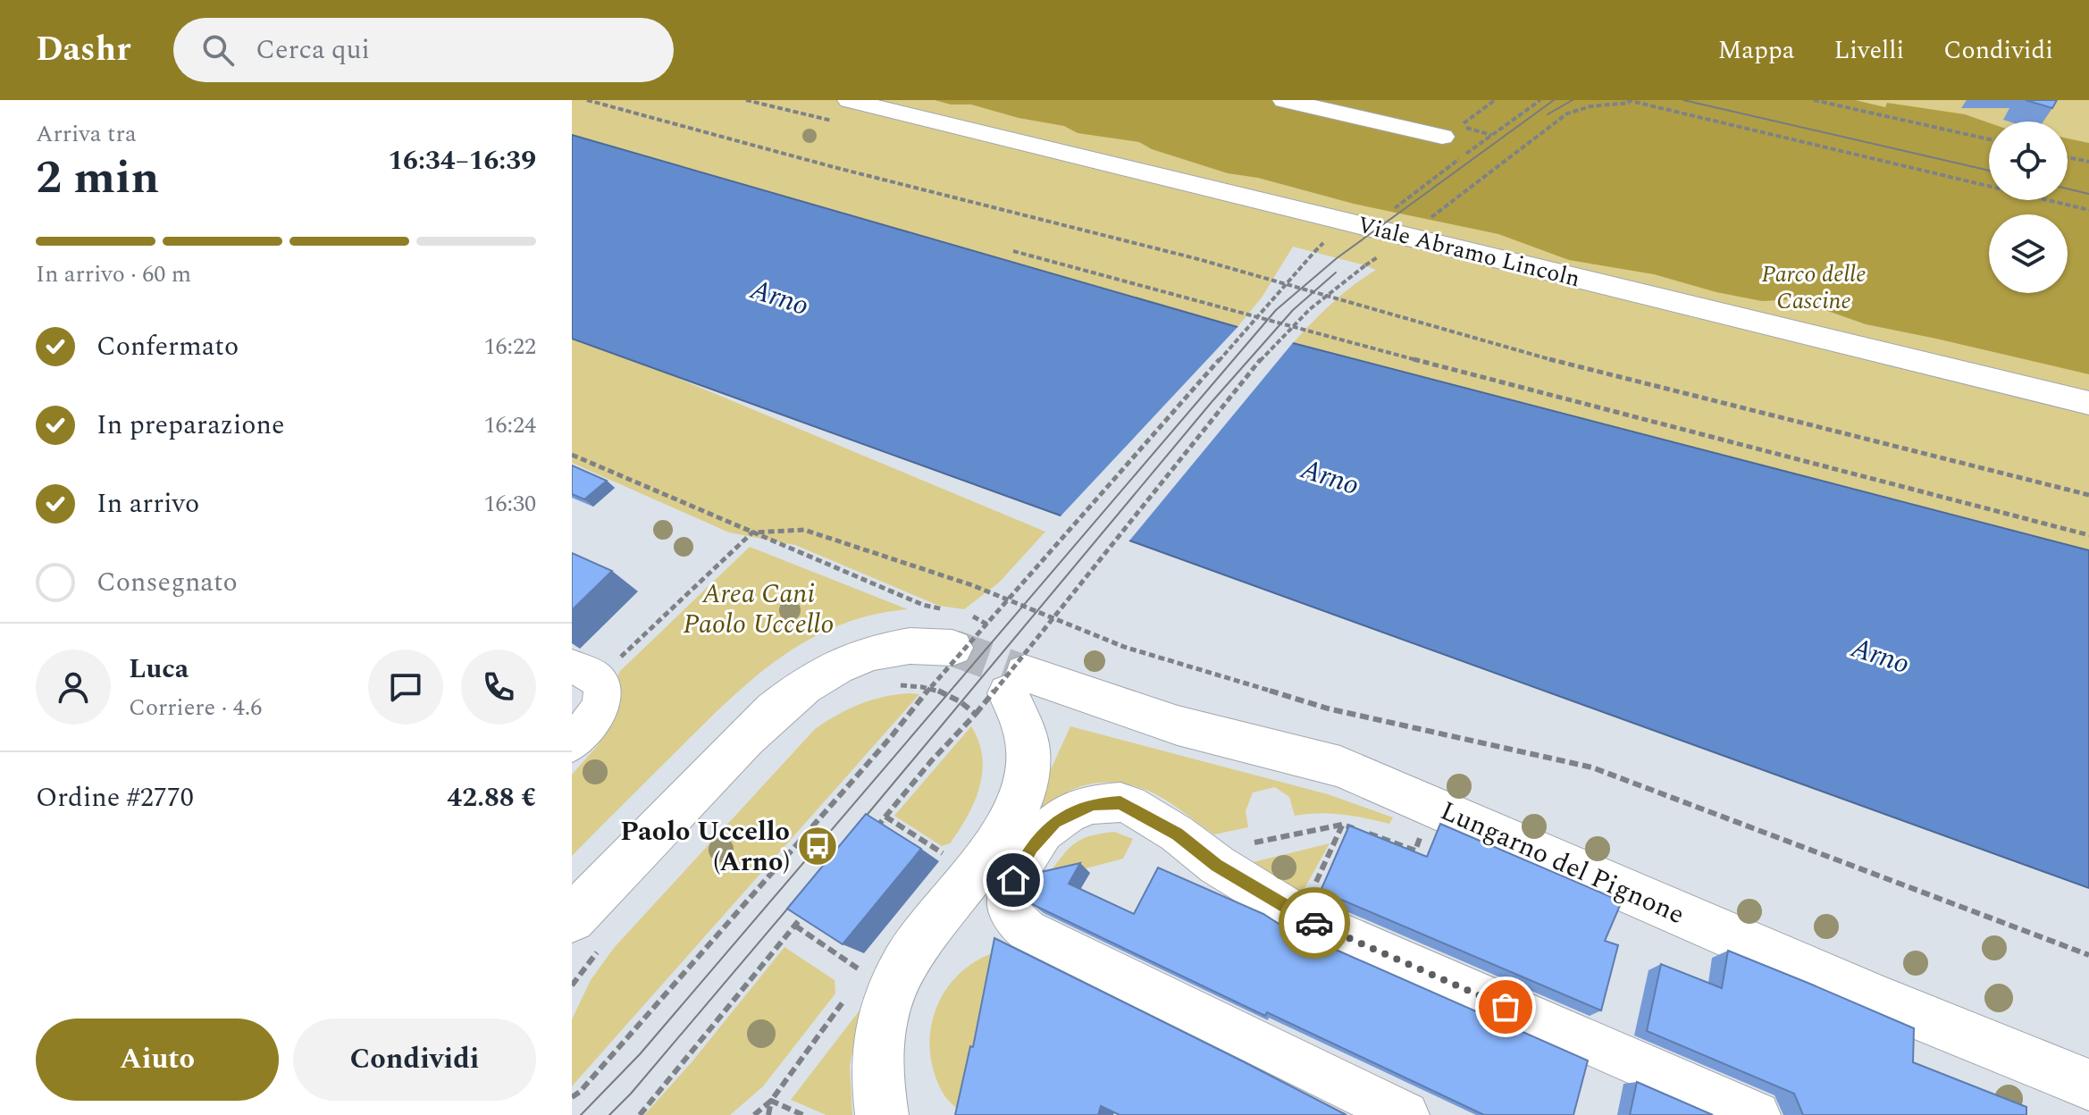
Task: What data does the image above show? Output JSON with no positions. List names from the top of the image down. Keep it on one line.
{"streets":{"main road":["Lungarno del Pignone"],"street":["Viale Abramo Lincoln"]},"water":["Arno"],"parks":["Parco delle Cascine","Area Cani Paolo Uccello"],"places":{"bus stop":["Paolo Uccello (Arno)"]},"page":{"header":"Dashr","search":"Cerca qui","nav":["Mappa","Livelli","Condividi"],"heading":["2 min","Arriva tra","16:34–16:39"],"panel":["Luca","Corriere · 4.6","Ordine #2770","42.88 €"],"bar":"In arrivo · 60 m","list":[["Confermato","16:22"],["In preparazione","16:24"],["In arrivo","16:30"],"Consegnato"],"buttons":["Aiuto","Condividi"]}}
